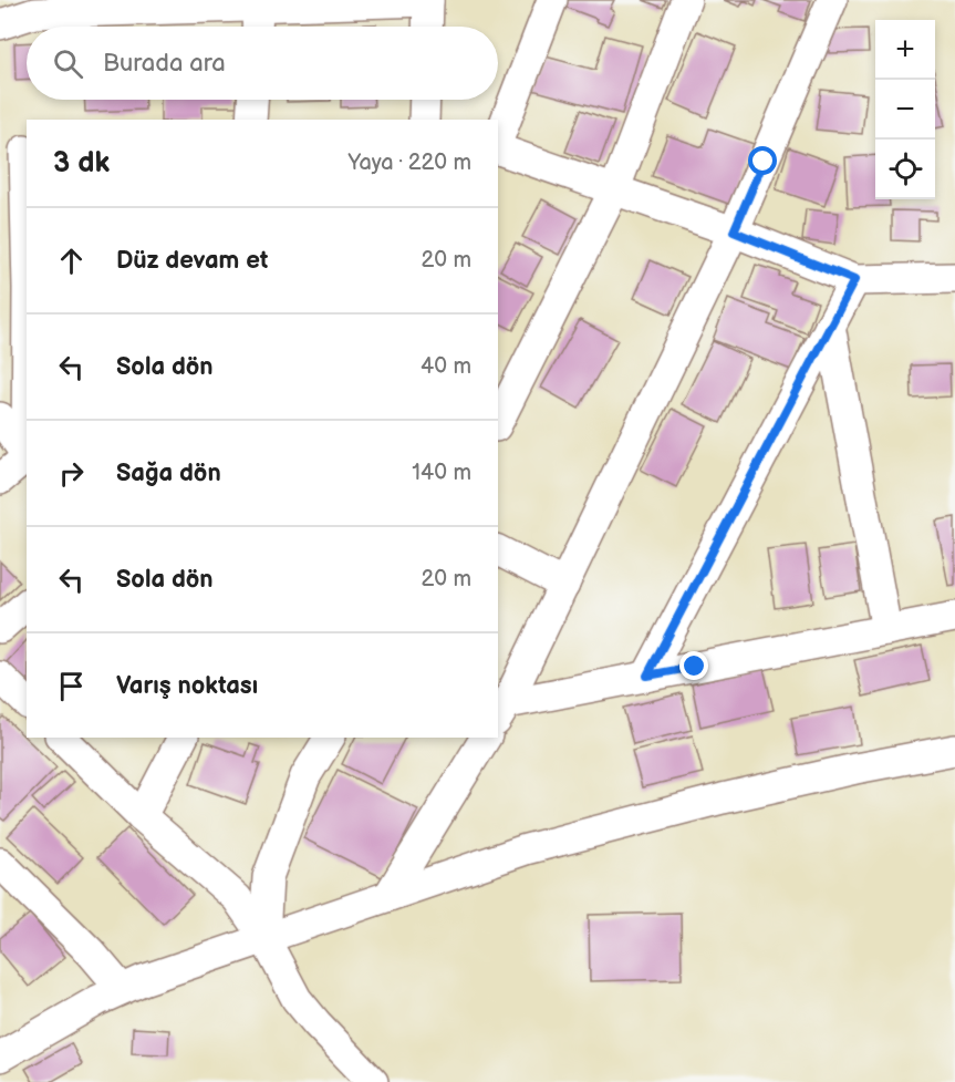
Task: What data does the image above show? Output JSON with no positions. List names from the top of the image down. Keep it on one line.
{"page":{"map_buttons":["+","−"],"search":"Burada ara","heading":["3 dk","Yaya · 220 m"],"list":[["Düz devam et","20 m"],["Sola dön","40 m"],["Sağa dön","140 m"],["Sola dön","20 m"],"Varış noktası"]}}
